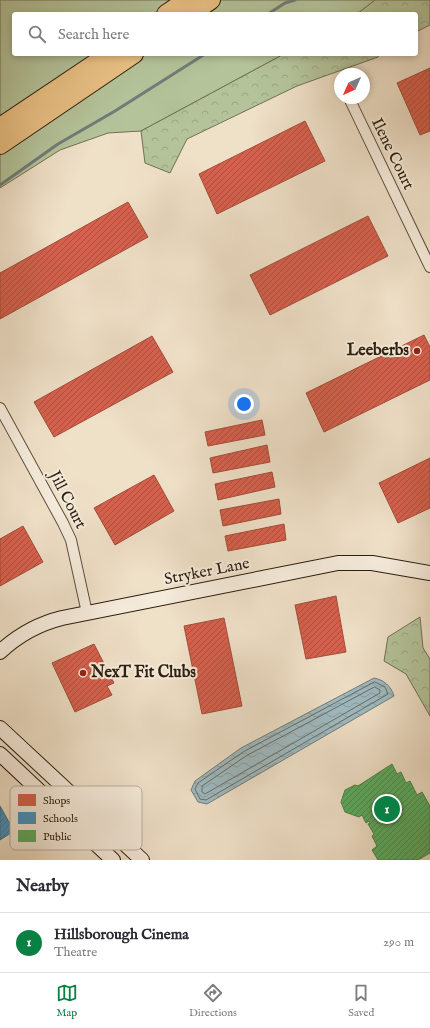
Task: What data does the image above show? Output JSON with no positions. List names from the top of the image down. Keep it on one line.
{"streets":{"street":["Ilene Court","Jill Court","Stryker Lane"]},"crossings":[["Jill Court","Stryker Lane"]],"places":["Leeberbs","NexT Fit Clubs"],"legend":["Shops","Schools","Public"],"north":"bottom left","page":{"search":"Search here","pins":"1","heading":"Nearby","list":[{"mark":"1","name":"Hillsborough Cinema","note":"Theatre","value":"290 m"}],"nav":["Map","Directions","Saved"]}}
